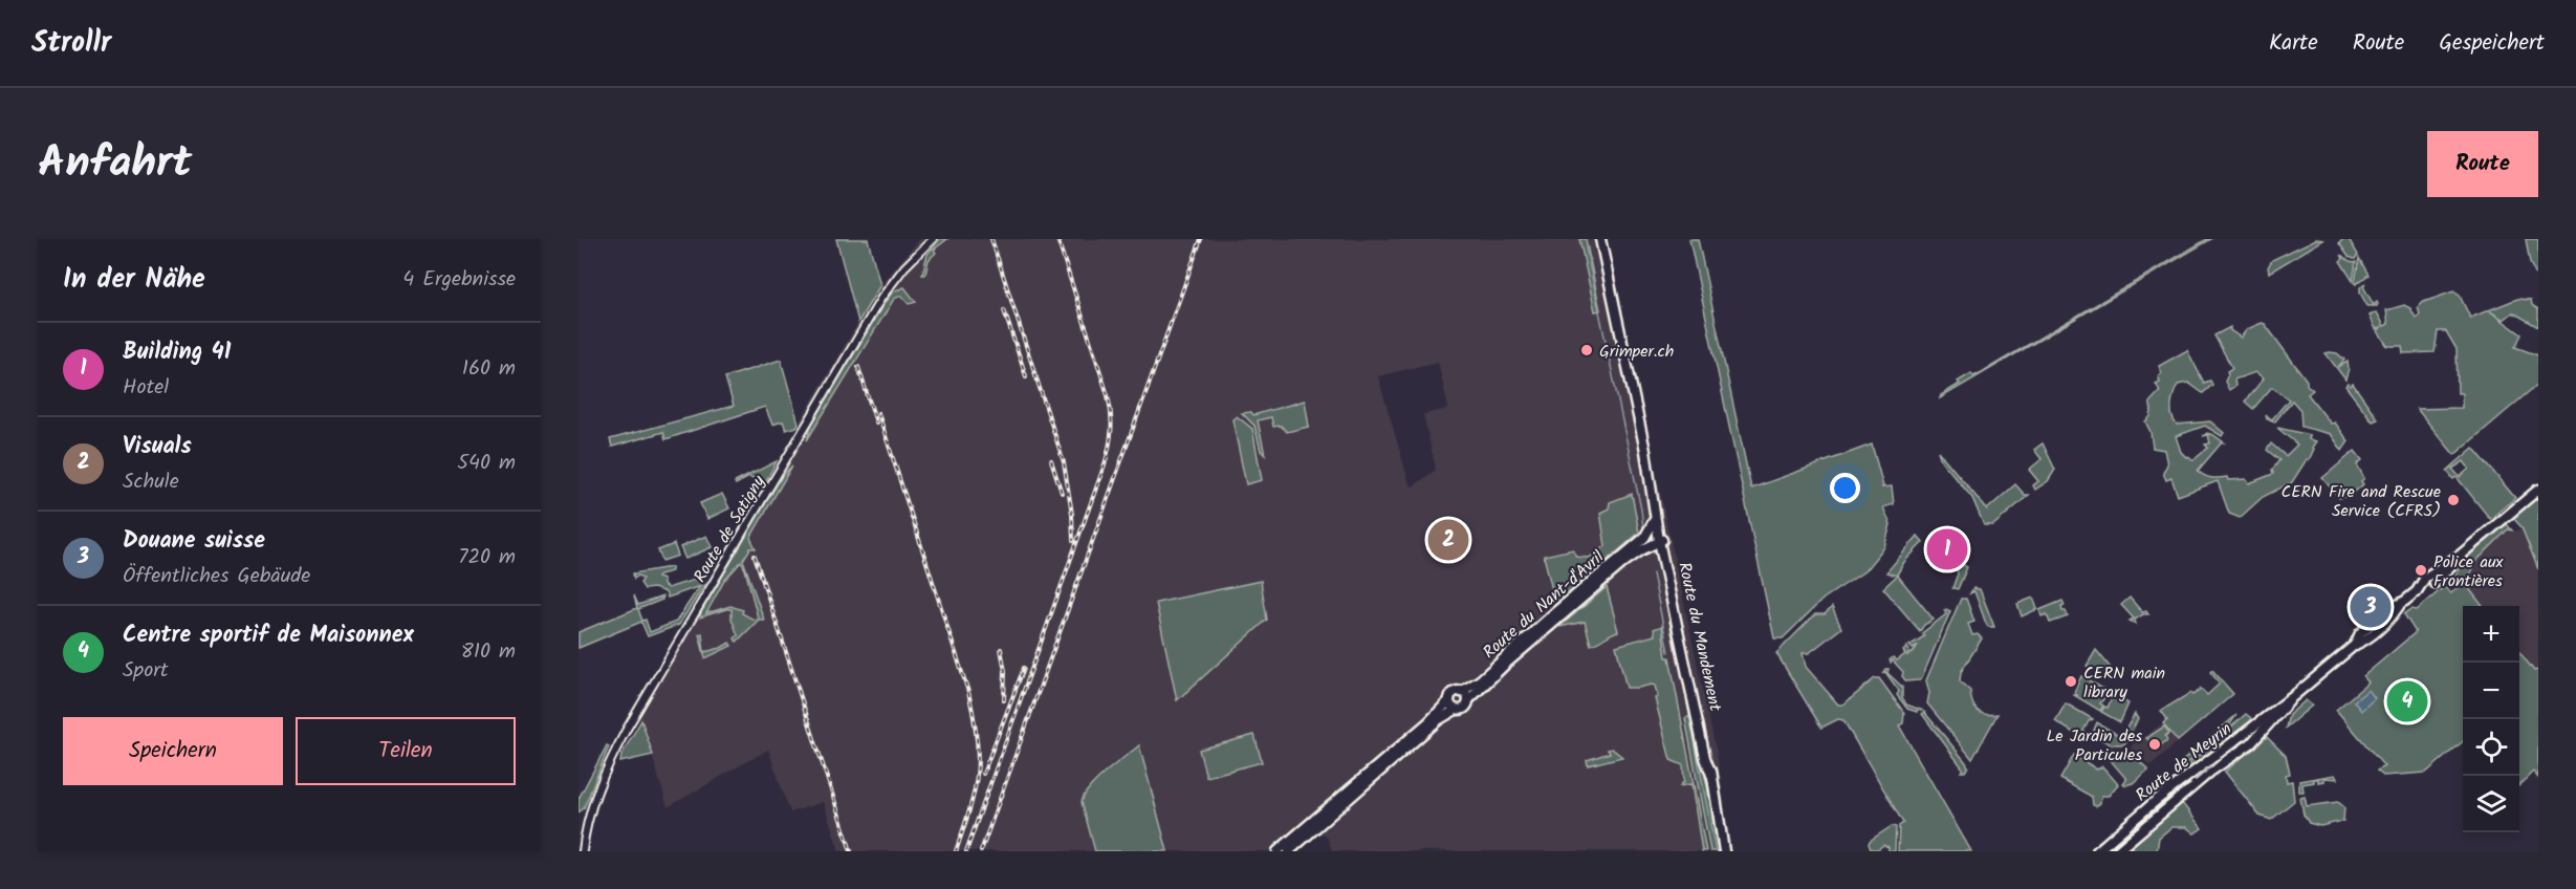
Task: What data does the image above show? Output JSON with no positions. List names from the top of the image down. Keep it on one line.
{"streets":{"main road":["Route du Nant-d'Avril","Route du Mandement","Route de Meyrin"],"street":["Route de Satigny"]},"crossings":[["Route du Nant-d'Avril","Route du Mandement"]],"places":["Grimper.ch","CERN Fire and Rescue Service (CFRS)","Police aux Frontières","CERN main library","Le Jardin des Particules"],"page":{"header":"Strollr","nav":["Karte","Route","Gespeichert"],"title":"Anfahrt","buttons":["Route",["Speichern","Teilen"]],"heading":["In der Nähe","4 Ergebnisse"],"list":[{"mark":"1","name":"Building 41","note":"Hotel","value":"160 m"},{"mark":"2","name":"Visuals","note":"Schule","value":"540 m"},{"mark":"3","name":"Douane suisse","note":"Öffentliches Gebäude","value":"720 m"},{"mark":"4","name":"Centre sportif de Maisonnex","note":"Sport","value":"810 m"}],"pins":["2","1","3","4"],"map_buttons":["+","−"]}}
